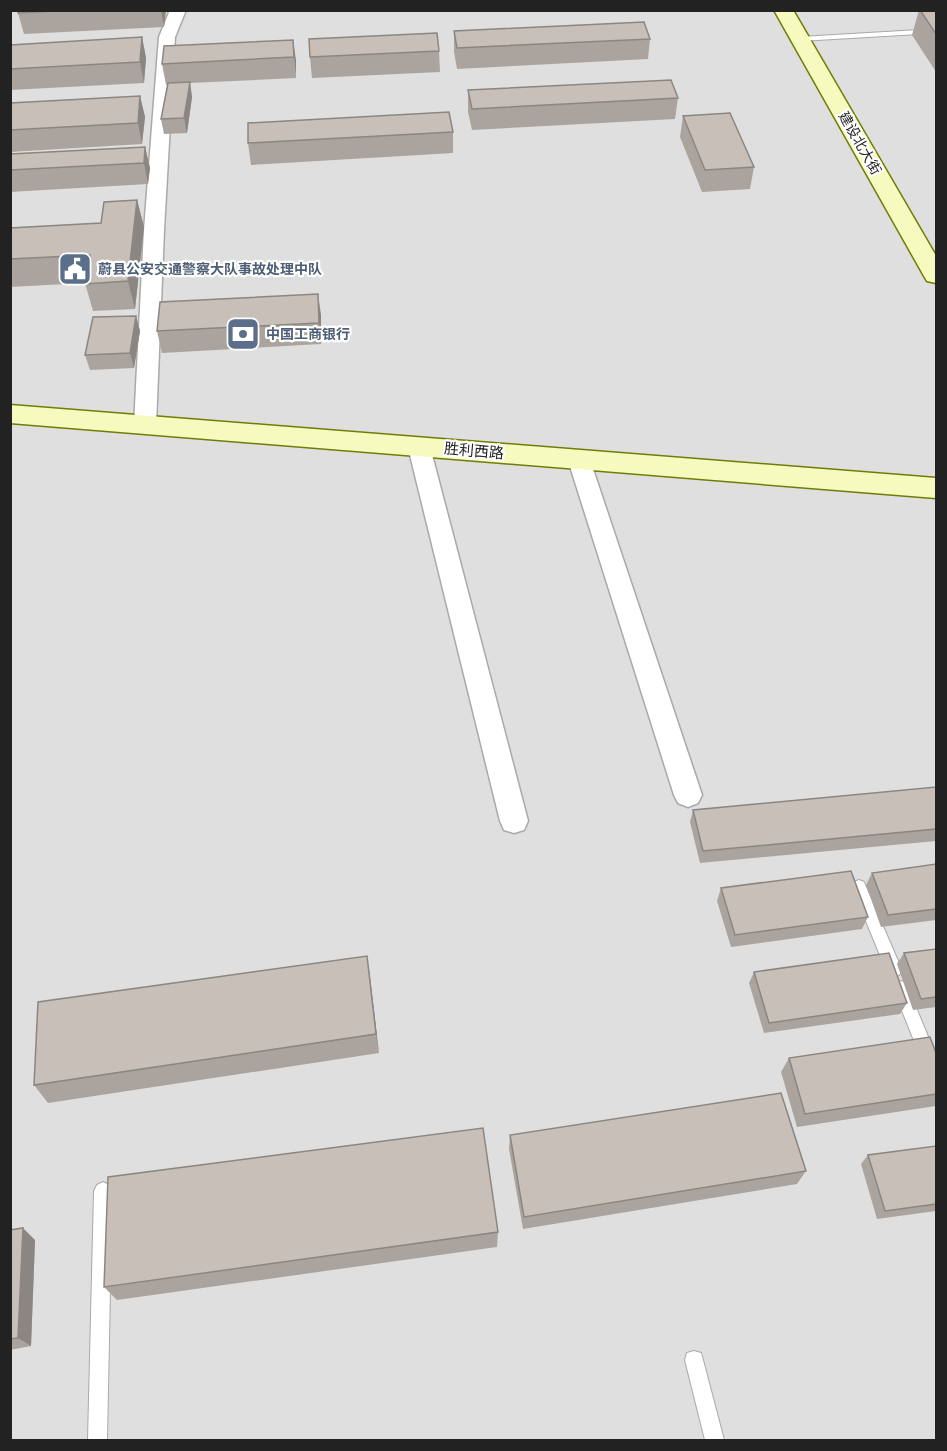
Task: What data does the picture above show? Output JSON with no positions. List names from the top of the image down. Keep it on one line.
{"streets":{"main road":["建设北大街","胜利西路"]},"places":{"public building":["蔚县公安交通警察大队事故处理中队"],"bank":["中国工商银行"]}}
